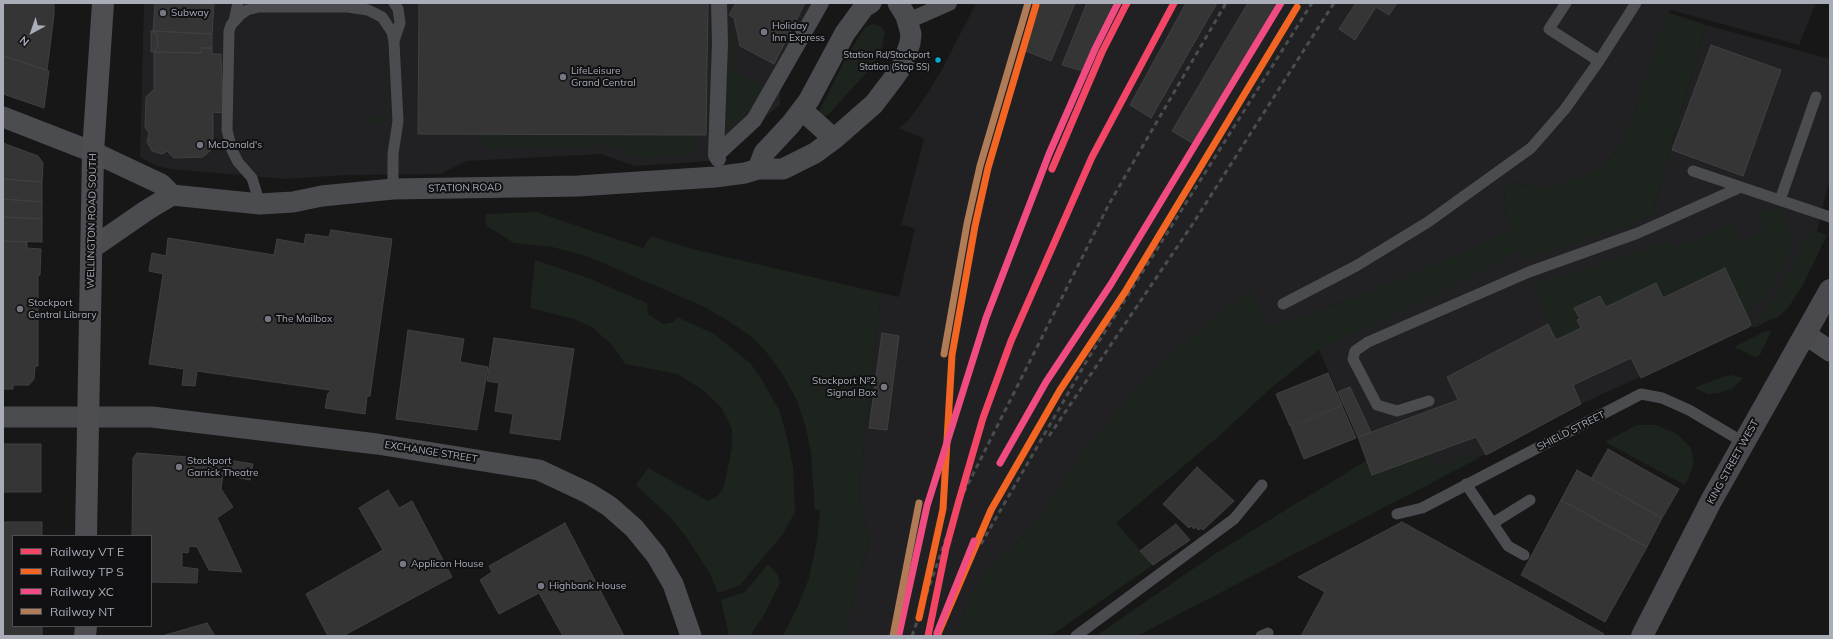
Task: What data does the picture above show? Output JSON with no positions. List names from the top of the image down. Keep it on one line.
{"streets":{"highway":["WELLINGTON ROAD SOUTH"],"main road":["KING STREET WEST"],"street":["STATION ROAD","EXCHANGE STREET"],"lane":["SHIELD STREET"]},"crossings":[["WELLINGTON ROAD SOUTH","EXCHANGE STREET"],["SHIELD STREET","KING STREET WEST"]],"places":["Subway","Holiday Inn Express","Station Rd/Stockport Station (Stop SS)","LifeLeisure Grand Central","McDonald's","Stockport Central Library","The Mailbox","Stockport №2 Signal Box","Stockport Garrick Theatre","Applicon House","Highbank House"],"lines":["rail line XC","rail line NT"],"legend":["Railway VT E","Railway TP S","Railway XC","Railway NT"],"north":"bottom left"}
